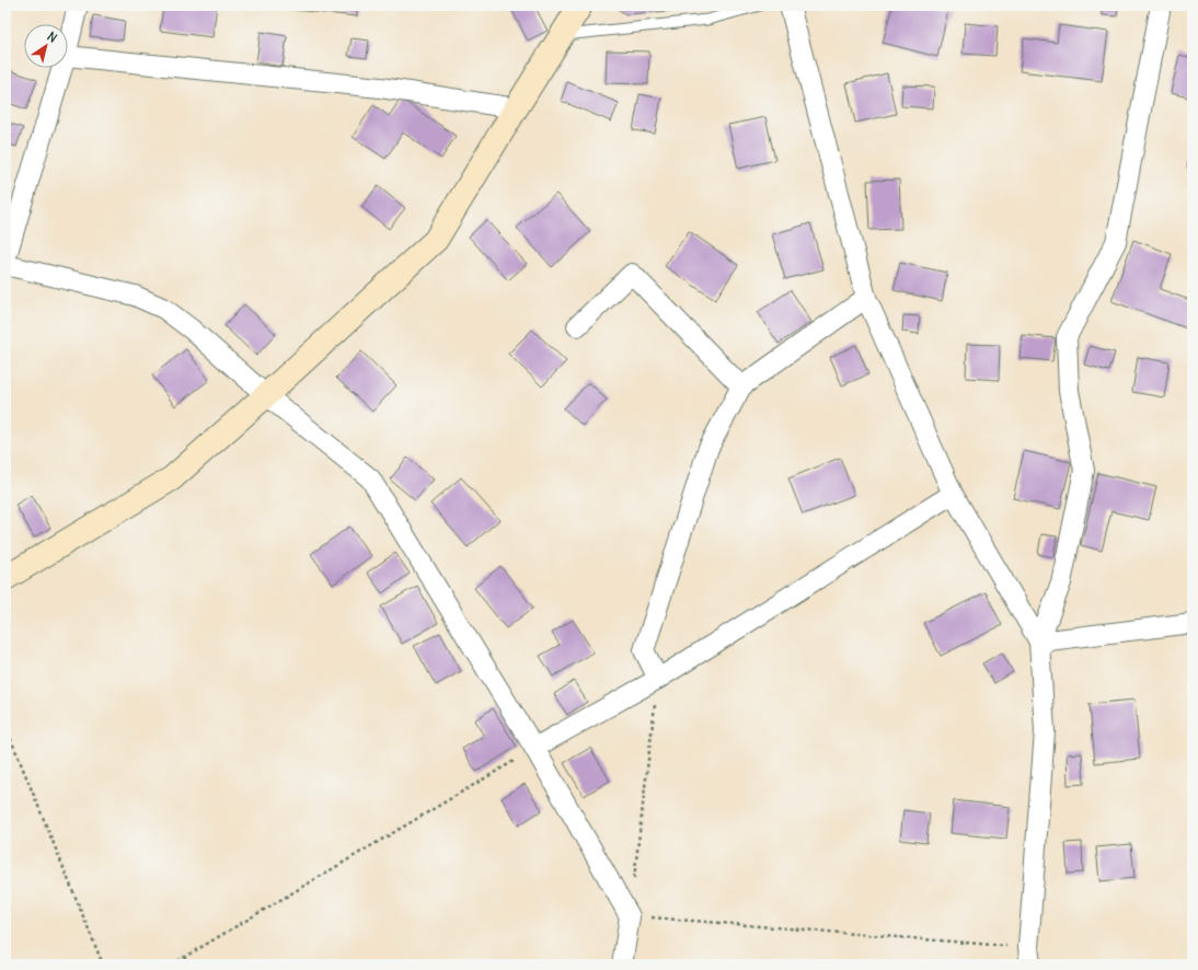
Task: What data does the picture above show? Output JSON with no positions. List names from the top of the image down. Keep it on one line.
{"north":"top right"}
